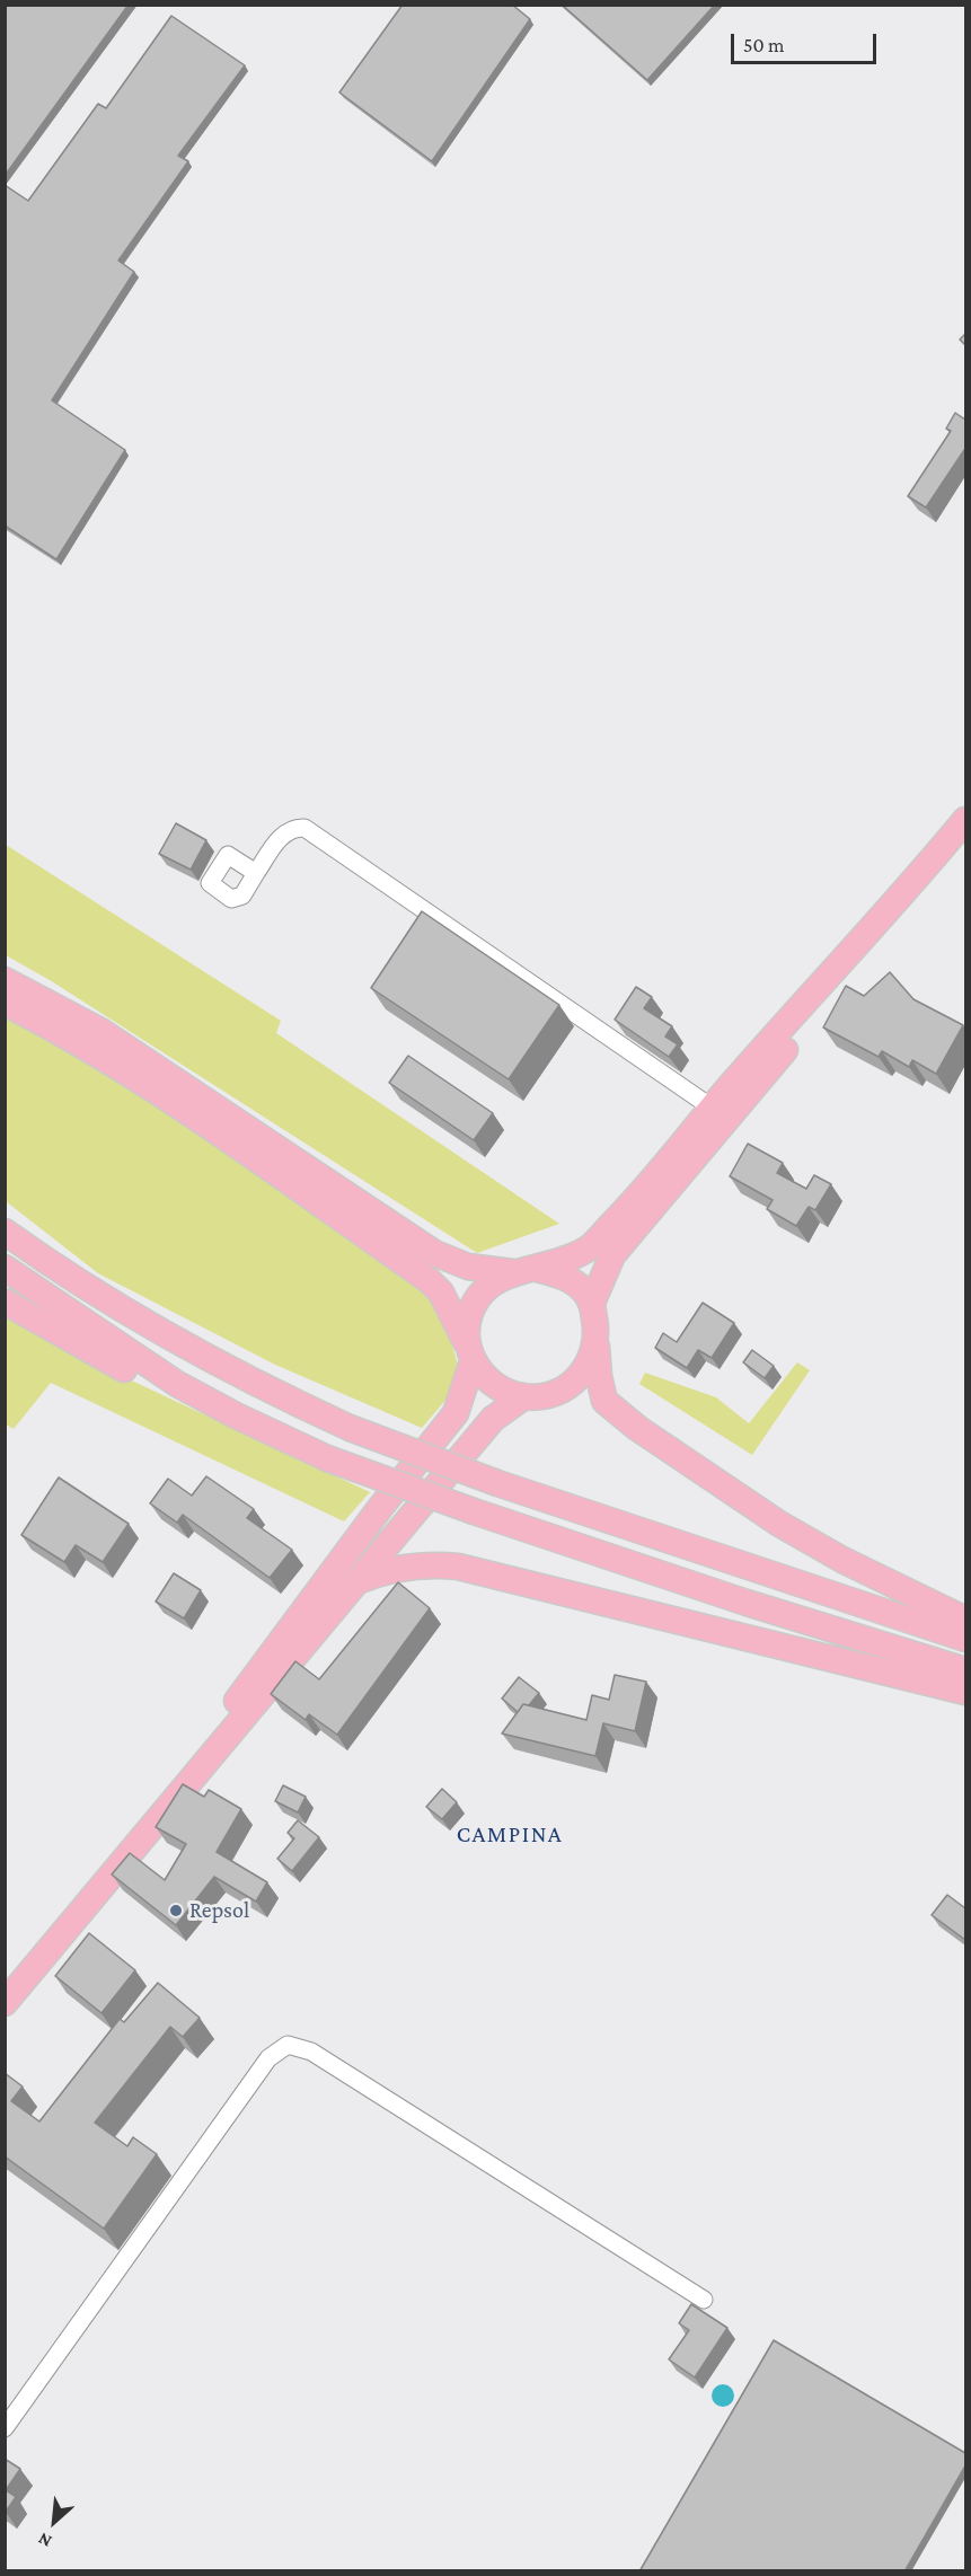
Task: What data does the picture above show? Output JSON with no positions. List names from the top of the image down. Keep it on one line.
{"districts":["CAMPINA"],"places":["Repsol"],"scale_bar":"50 m","north":"bottom left"}
